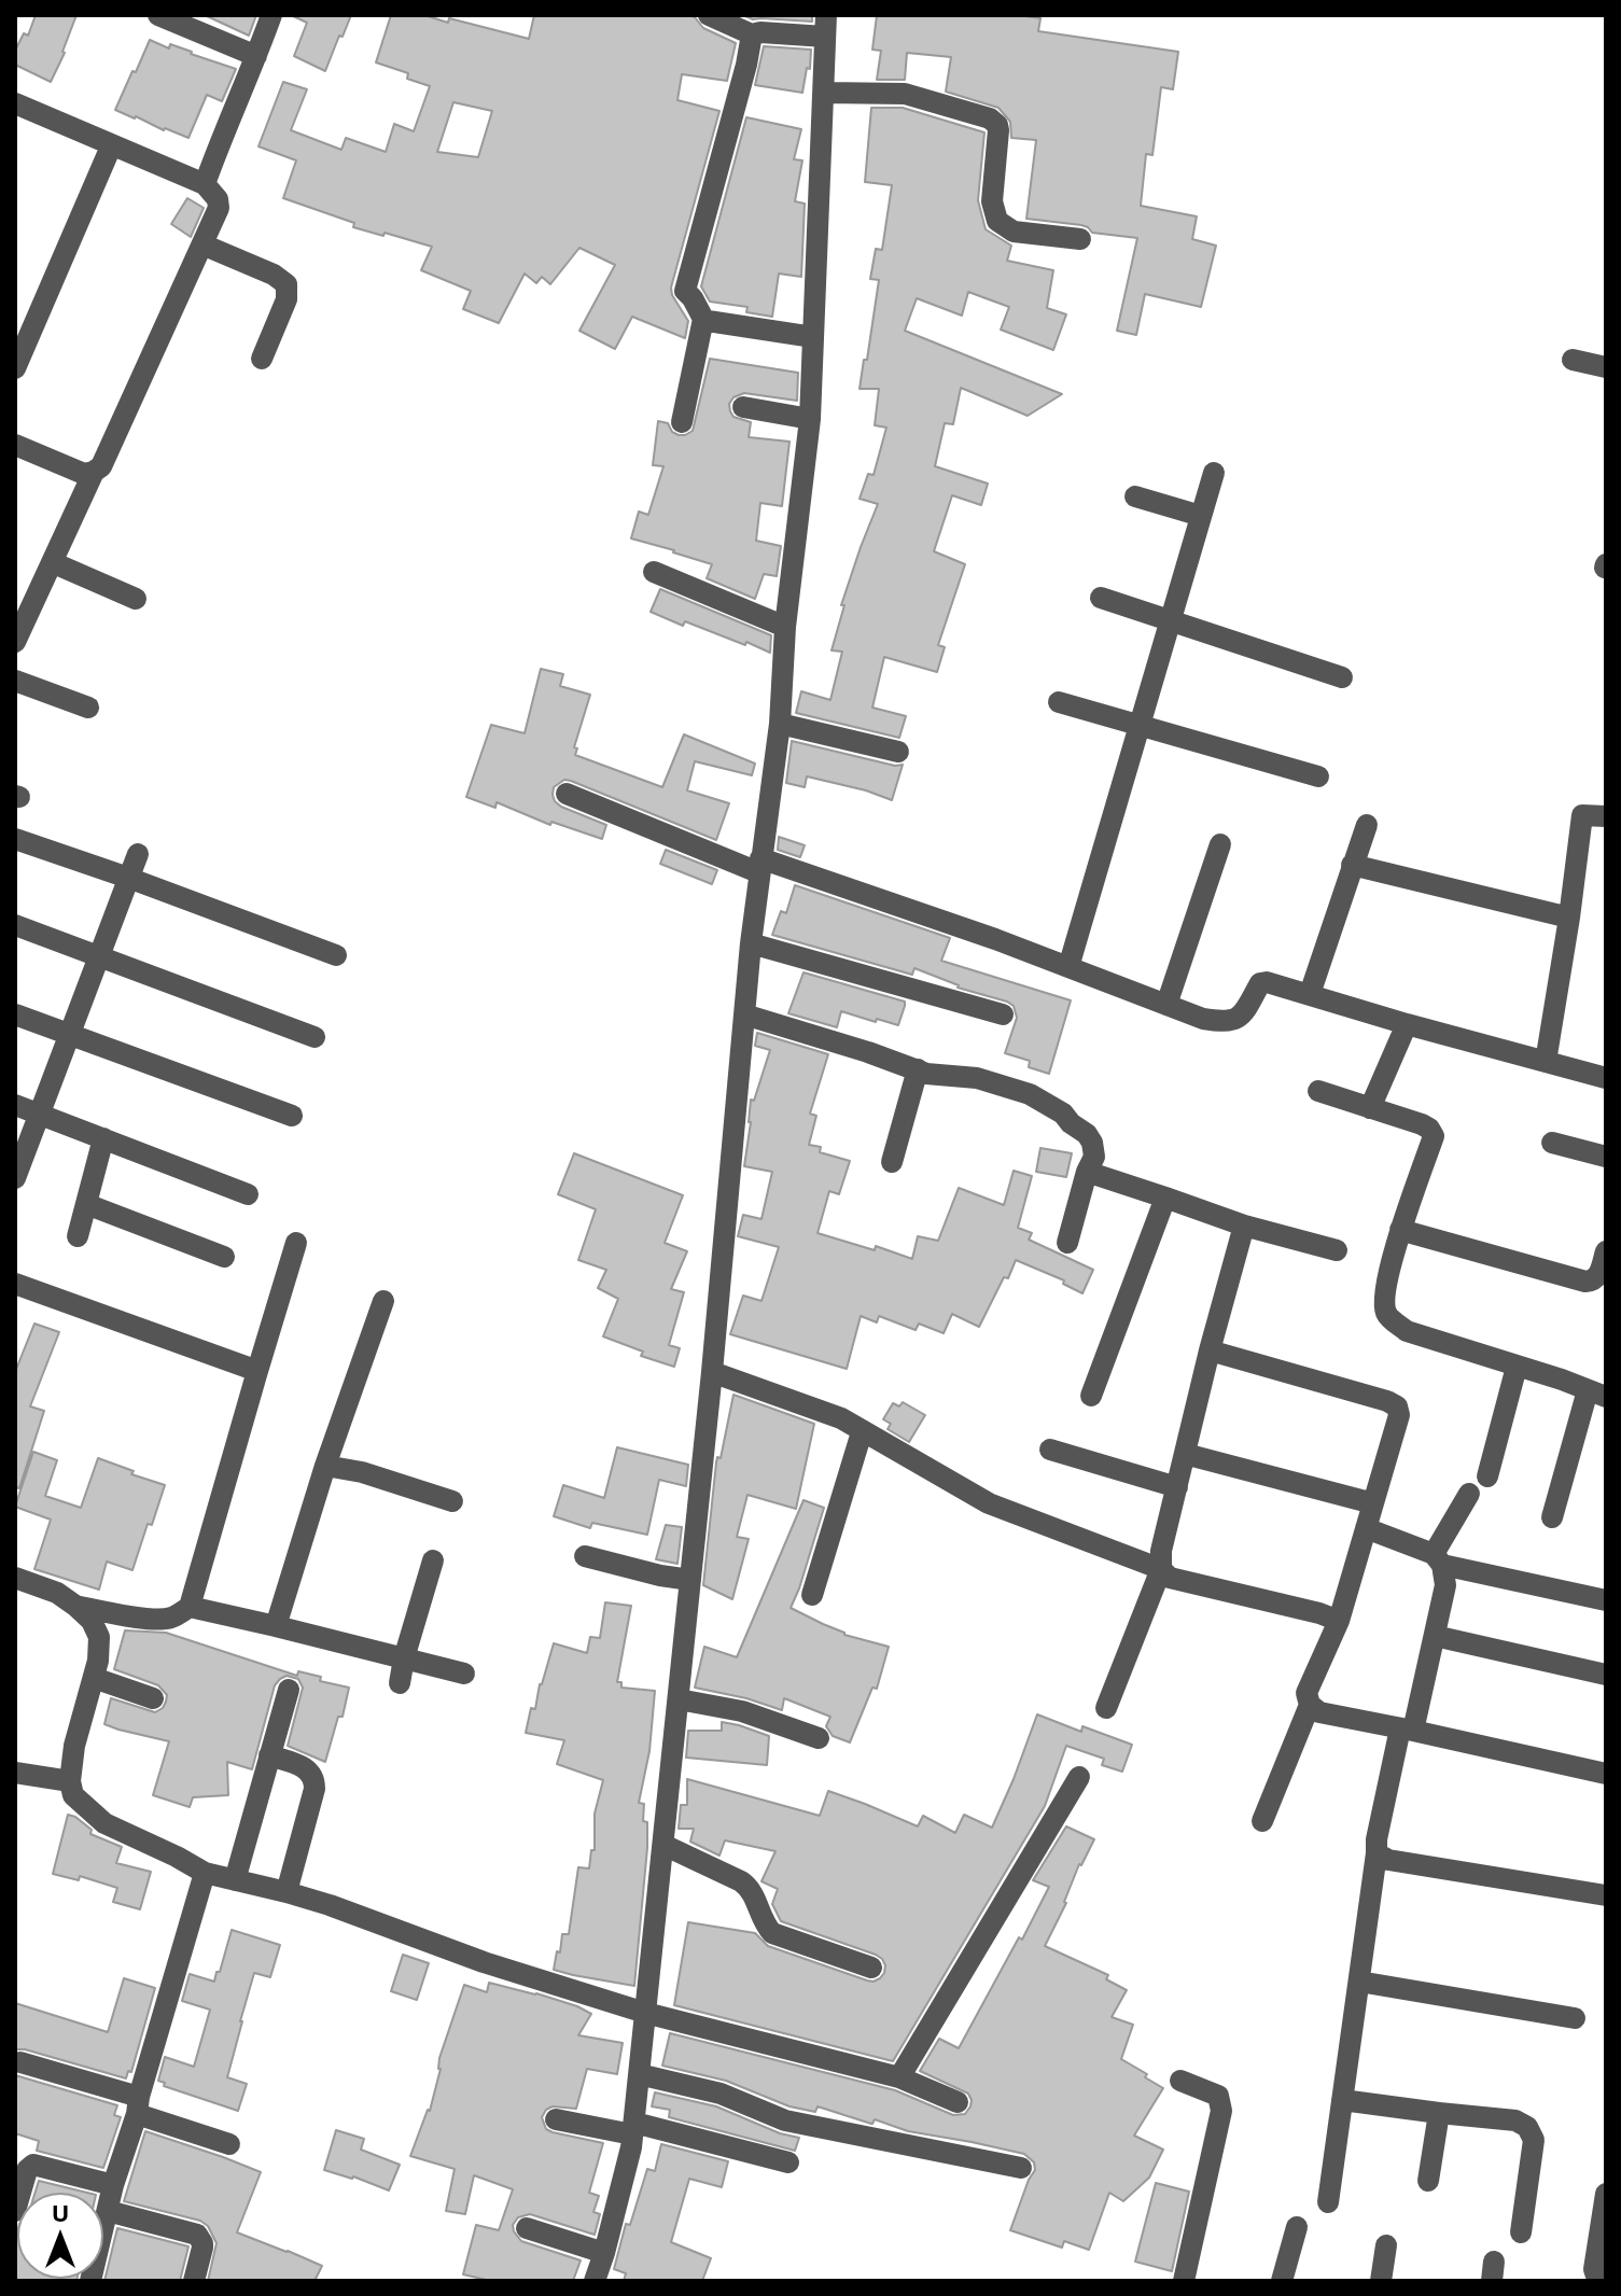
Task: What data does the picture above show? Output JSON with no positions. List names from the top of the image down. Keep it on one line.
{"north":"top"}
